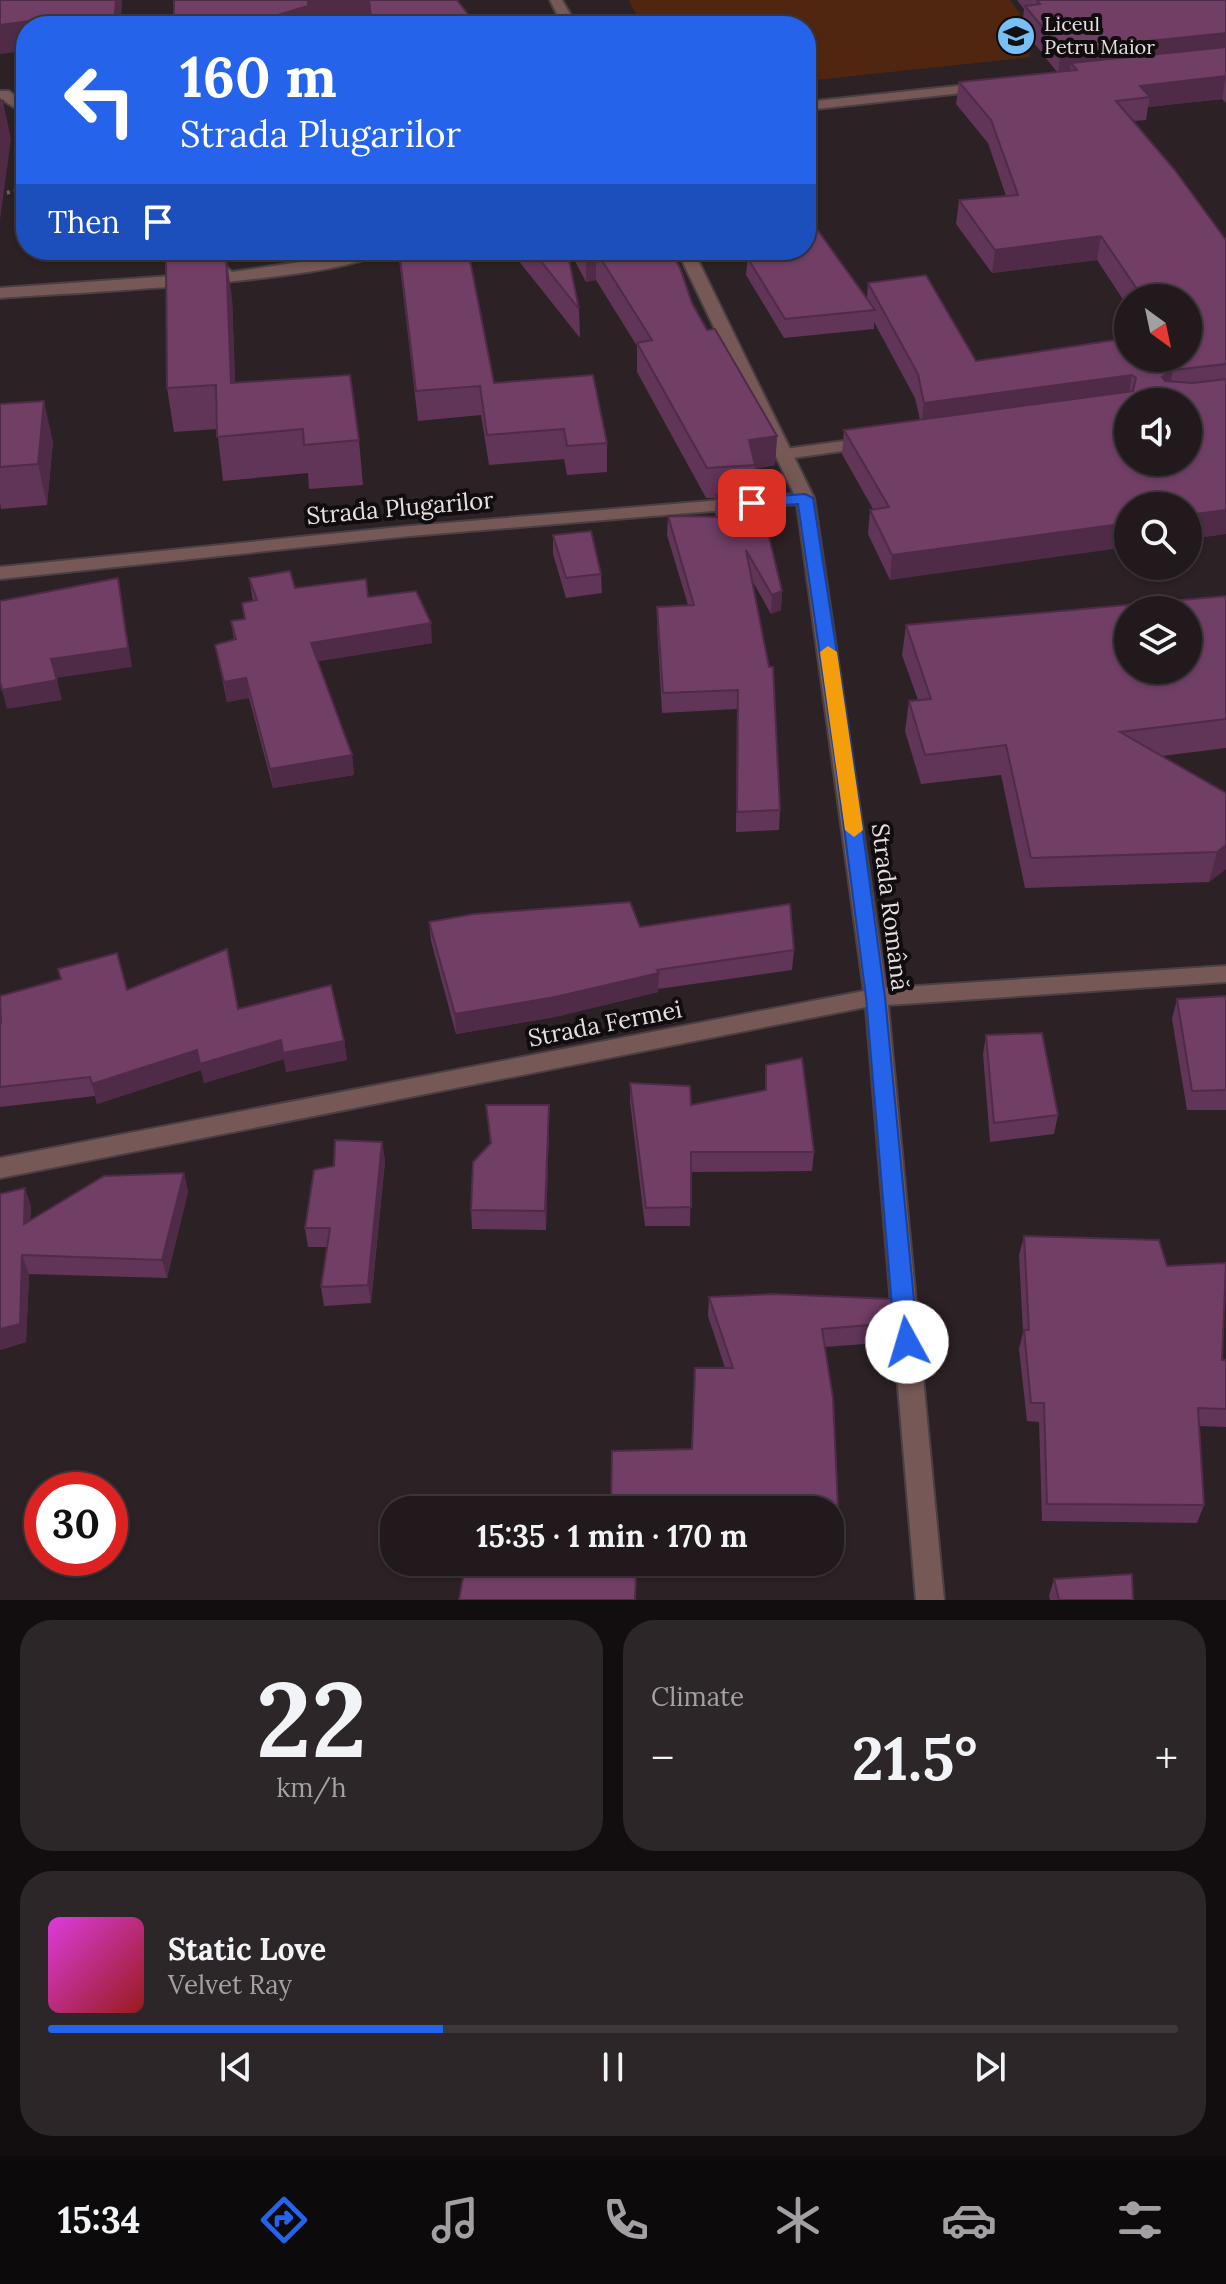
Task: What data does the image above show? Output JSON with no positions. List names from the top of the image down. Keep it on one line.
{"streets":{"street":["Strada Plugarilor","Strada Română","Strada Fermei"]},"crossings":[["Strada Plugarilor","Strada Română"],["Strada Română","Strada Fermei"]],"places":{"school or university":["Liceul Petru Maior"]},"north":"bottom right","page":{"turn":["160 m","Strada Plugarilor"],"then":"Then","limit":"30","trip":"15:35 · 1 min · 170 m","tile":[["22","km/h"],"Climate"],"heat":["−","21.5°","+"],"song":["Static Love","Velvet Ray"],"tabs":"15:34"}}
